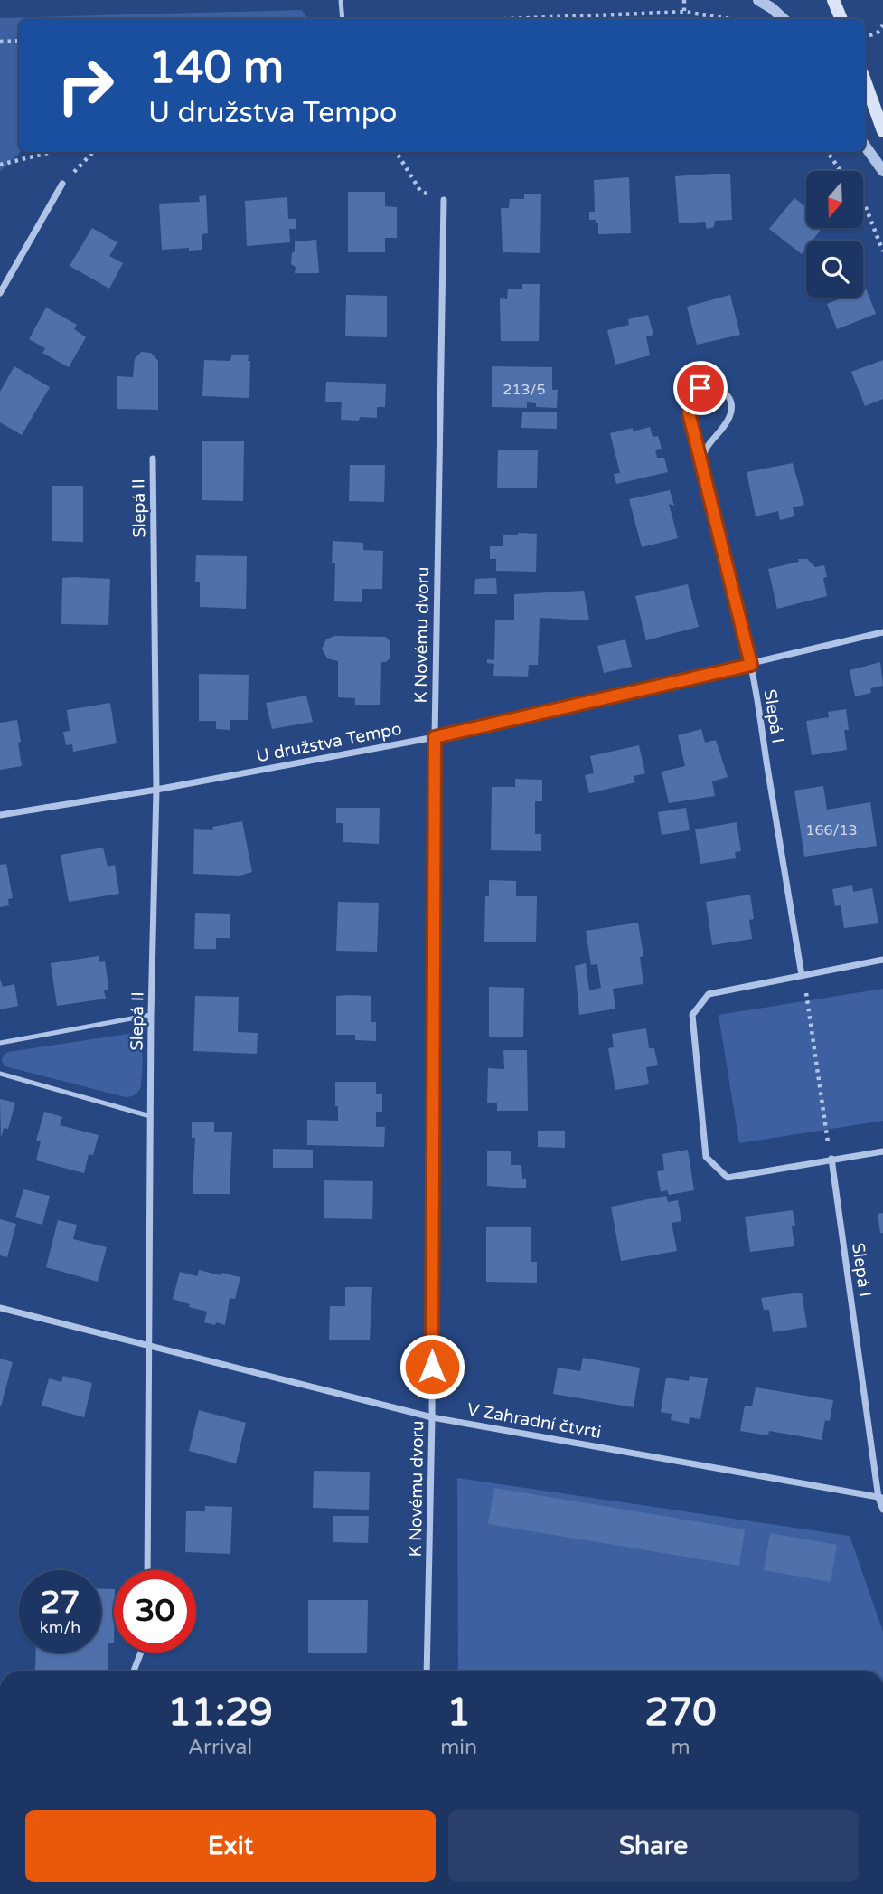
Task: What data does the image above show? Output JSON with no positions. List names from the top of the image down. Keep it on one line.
{"streets":{"street":["Slepá II","K Novému dvoru","Slepá I","U družstva Tempo","V Zahradní čtvrti"]},"crossings":[["Slepá II","U družstva Tempo"],["Slepá II","V Zahradní čtvrti"],["K Novému dvoru","U družstva Tempo"],["K Novému dvoru","V Zahradní čtvrti"],["Slepá I","U družstva Tempo"],["Slepá I","V Zahradní čtvrti"]],"house_numbers":["213/5","166/13"],"north":"bottom","page":{"turn":["140 m","U družstva Tempo"],"speed":"27 km/h","limit":"30","eta":["11:29","Arrival","1","min","270","m"],"buttons":["Exit","Share"]}}
